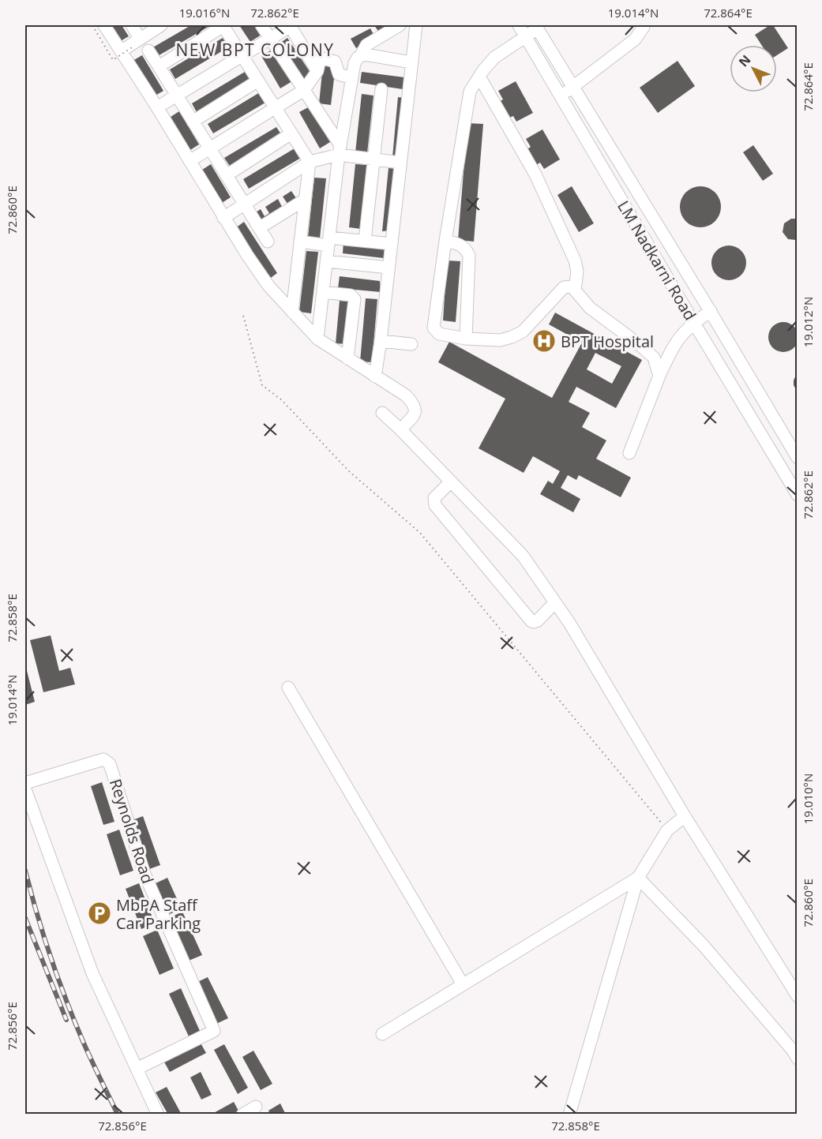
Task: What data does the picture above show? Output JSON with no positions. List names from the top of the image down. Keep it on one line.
{"streets":{"street":["LM Nadkarni Road","Reynolds Road"]},"districts":["NEW BPT COLONY"],"places":{"hospital":["BPT Hospital"],"parking":["MbPA Staff Car Parking"]},"north":"top left","coordinates":["19.016°N","72.862°E","19.014°N","72.864°E","72.860°E","19.012°N","72.858°E","19.010°N","72.856°E"]}
